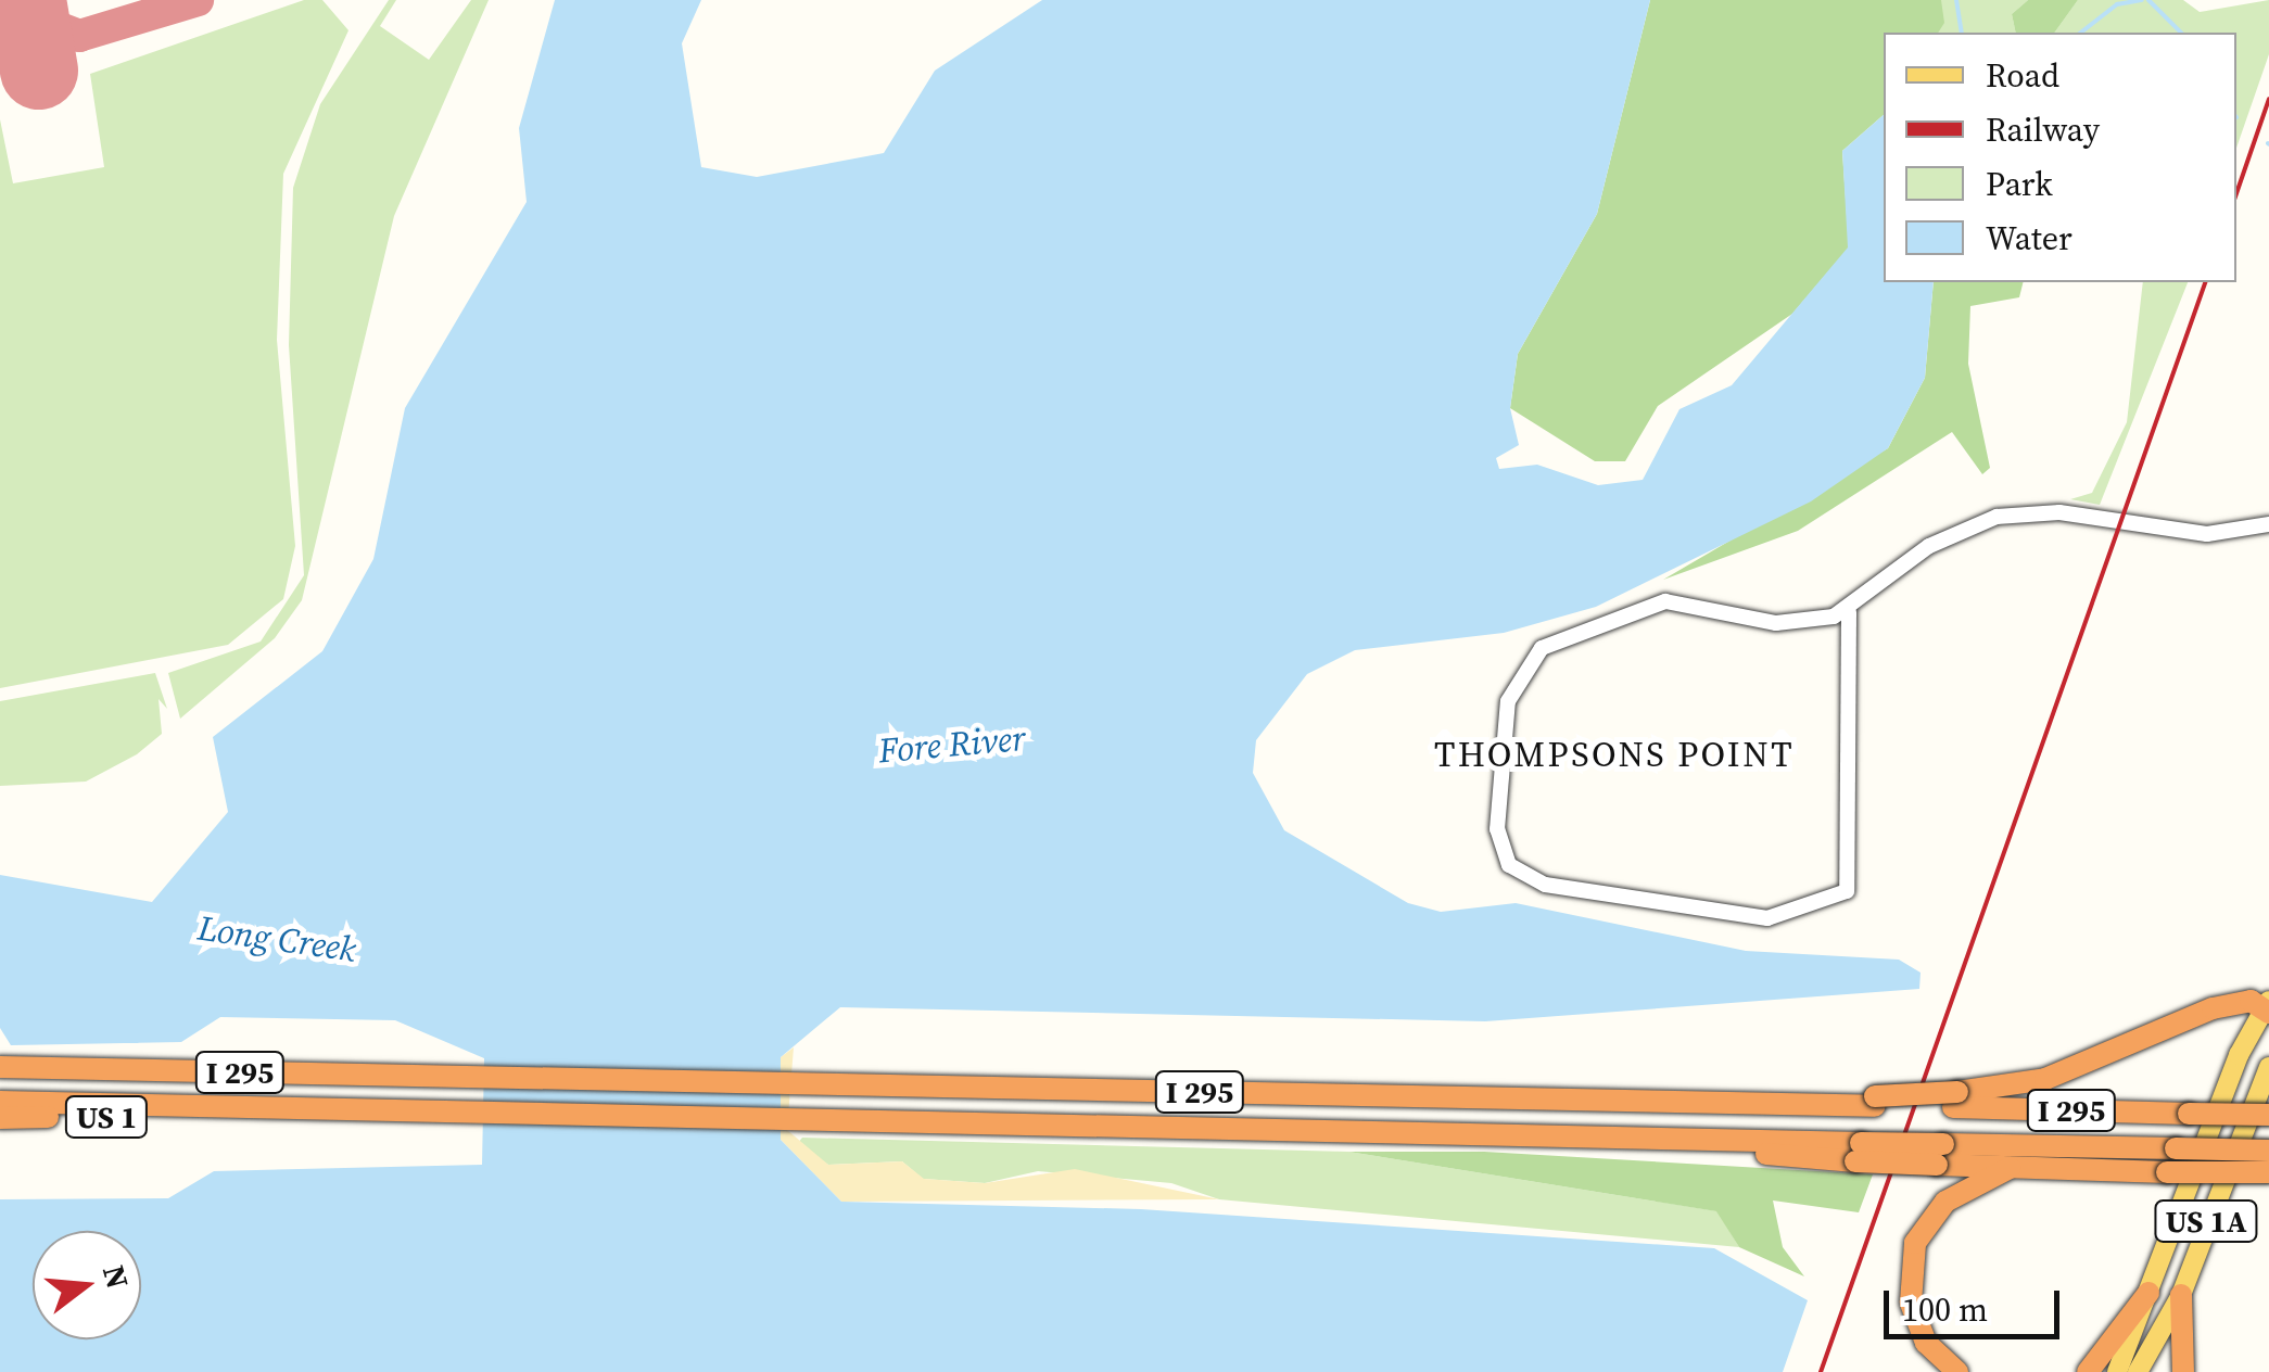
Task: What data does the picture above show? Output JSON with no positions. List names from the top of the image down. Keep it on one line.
{"streets":{"highway":["I 295","US 1","US 1A"]},"crossings":[["I 295","US 1"],["I 295","US 1A"]],"districts":["THOMPSONS POINT"],"water":["Fore River","Long Creek"],"legend":["Road","Railway","Park","Water"],"scale_bar":"100 m","north":"right"}
